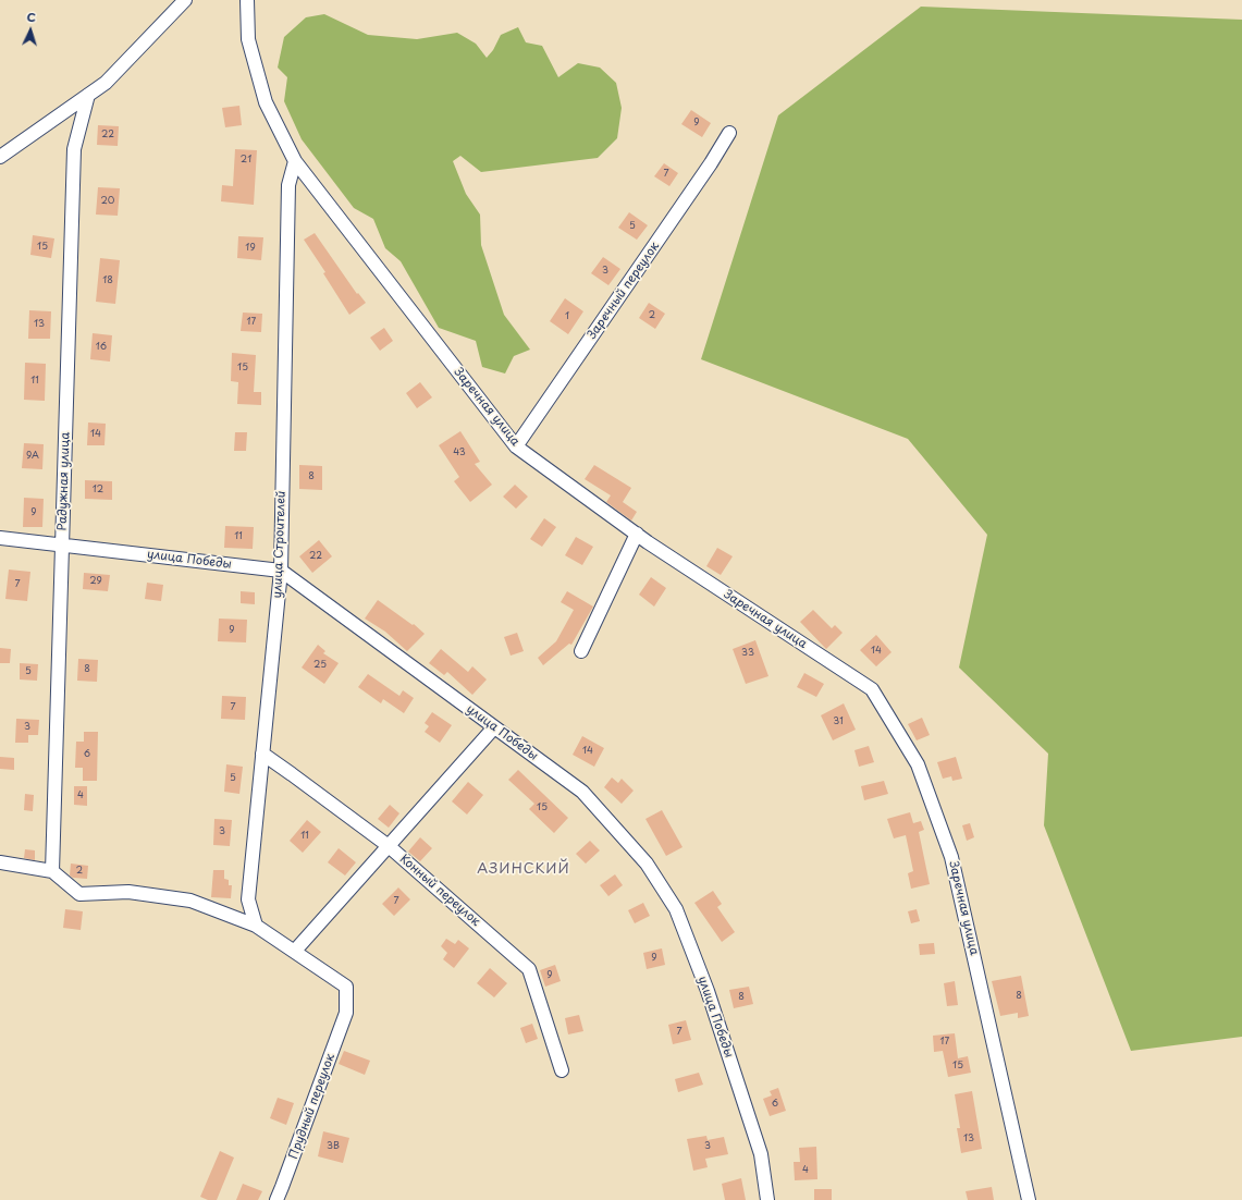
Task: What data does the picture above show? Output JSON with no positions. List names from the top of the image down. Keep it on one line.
{"streets":{"street":["Заречный переулок","Заречная улица","Радужная улица","улица Строителей","улица Победы","Конный переулок","Прудный переулок"]},"crossings":[["Заречный переулок","Заречная улица"],["Заречная улица","улица Строителей"],["Радужная улица","улица Победы"],["улица Строителей","улица Победы"],["улица Строителей","Конный переулок"]],"districts":["АЗИНСКИЙ"],"house_numbers":["9","22","21","7","20","5","15","19","3","18","2","1","17","13","16","15","11","14","43","9А","8","12","9","11","22","29","7","9","14","33","25","8","5","7","31","3","14","6","5","4","15","3","11","2","7","9","9","8","8","7","17","15","6","13","3В","3","4"],"north":"top"}
